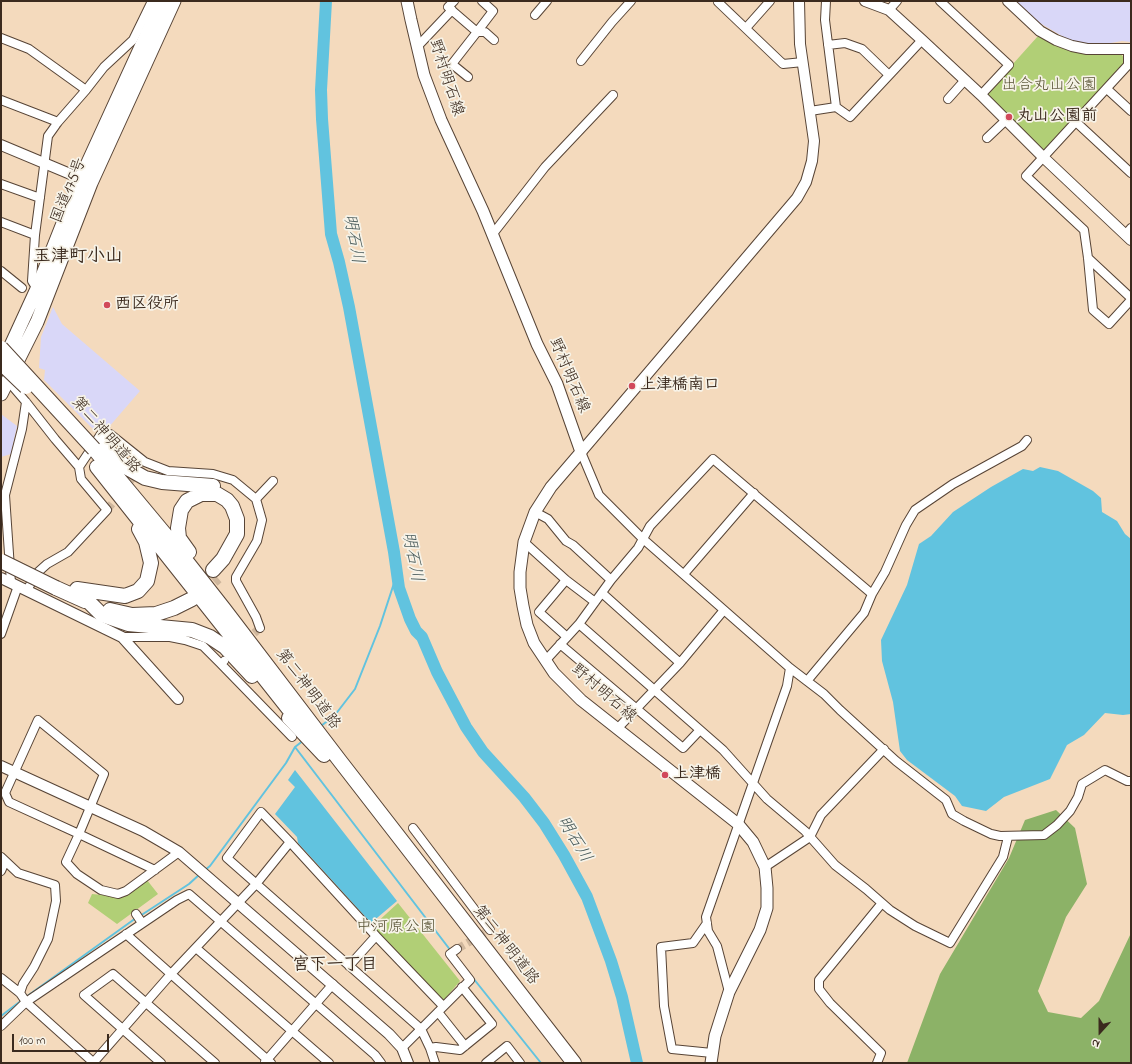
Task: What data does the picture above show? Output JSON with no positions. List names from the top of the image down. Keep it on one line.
{"streets":{"highway":["国道175号","第二神明道路"],"main road":["野村明石線"]},"districts":["玉津町小山","宮下一丁目"],"water":["明石川"],"parks":["出合丸山公園","中河原公園"],"places":["丸山公園前","西区役所","上津橋南口","上津橋"],"scale_bar":"100 m","north":"bottom"}
